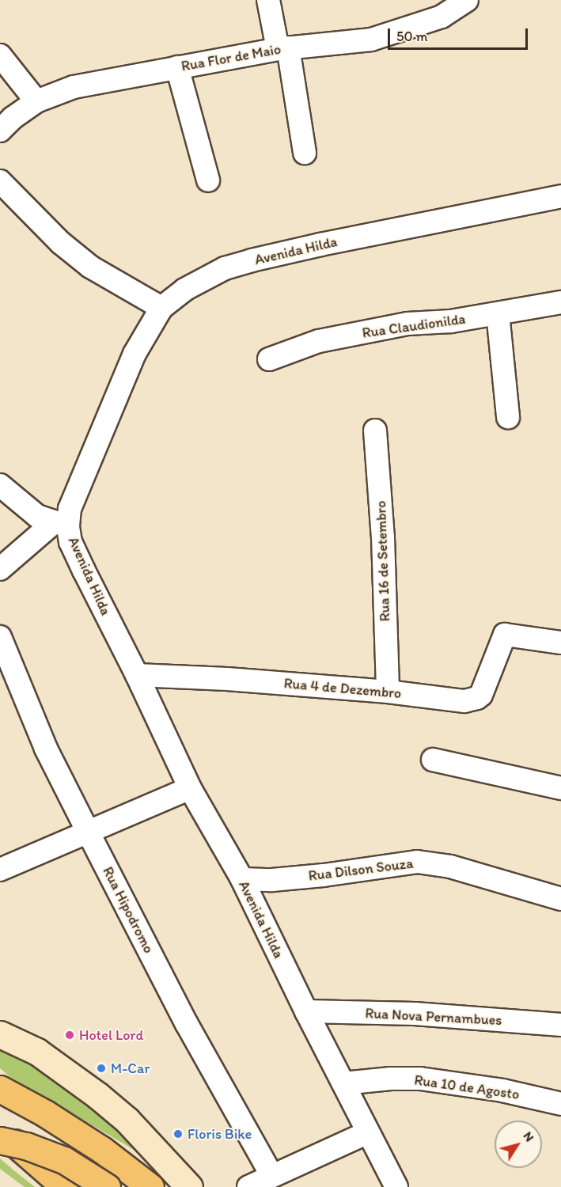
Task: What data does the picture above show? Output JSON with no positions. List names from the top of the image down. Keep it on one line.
{"streets":{"street":["Rua Flor de Maio","Avenida Hilda","Rua Claudionilda","Rua 16 de Setembro","Rua 4 de Dezembro","Rua Dilson Souza","Rua Hipodromo","Rua Nova Pernambues","Rua 10 de Agosto"]},"crossings":[["Avenida Hilda","Rua 4 de Dezembro"],["Avenida Hilda","Rua Dilson Souza"],["Avenida Hilda","Rua Nova Pernambues"],["Avenida Hilda","Rua 10 de Agosto"],["Rua 16 de Setembro","Rua 4 de Dezembro"]],"places":["Hotel Lord","M-Car","Floris Bike"],"scale_bar":"50 m","north":"top right"}
